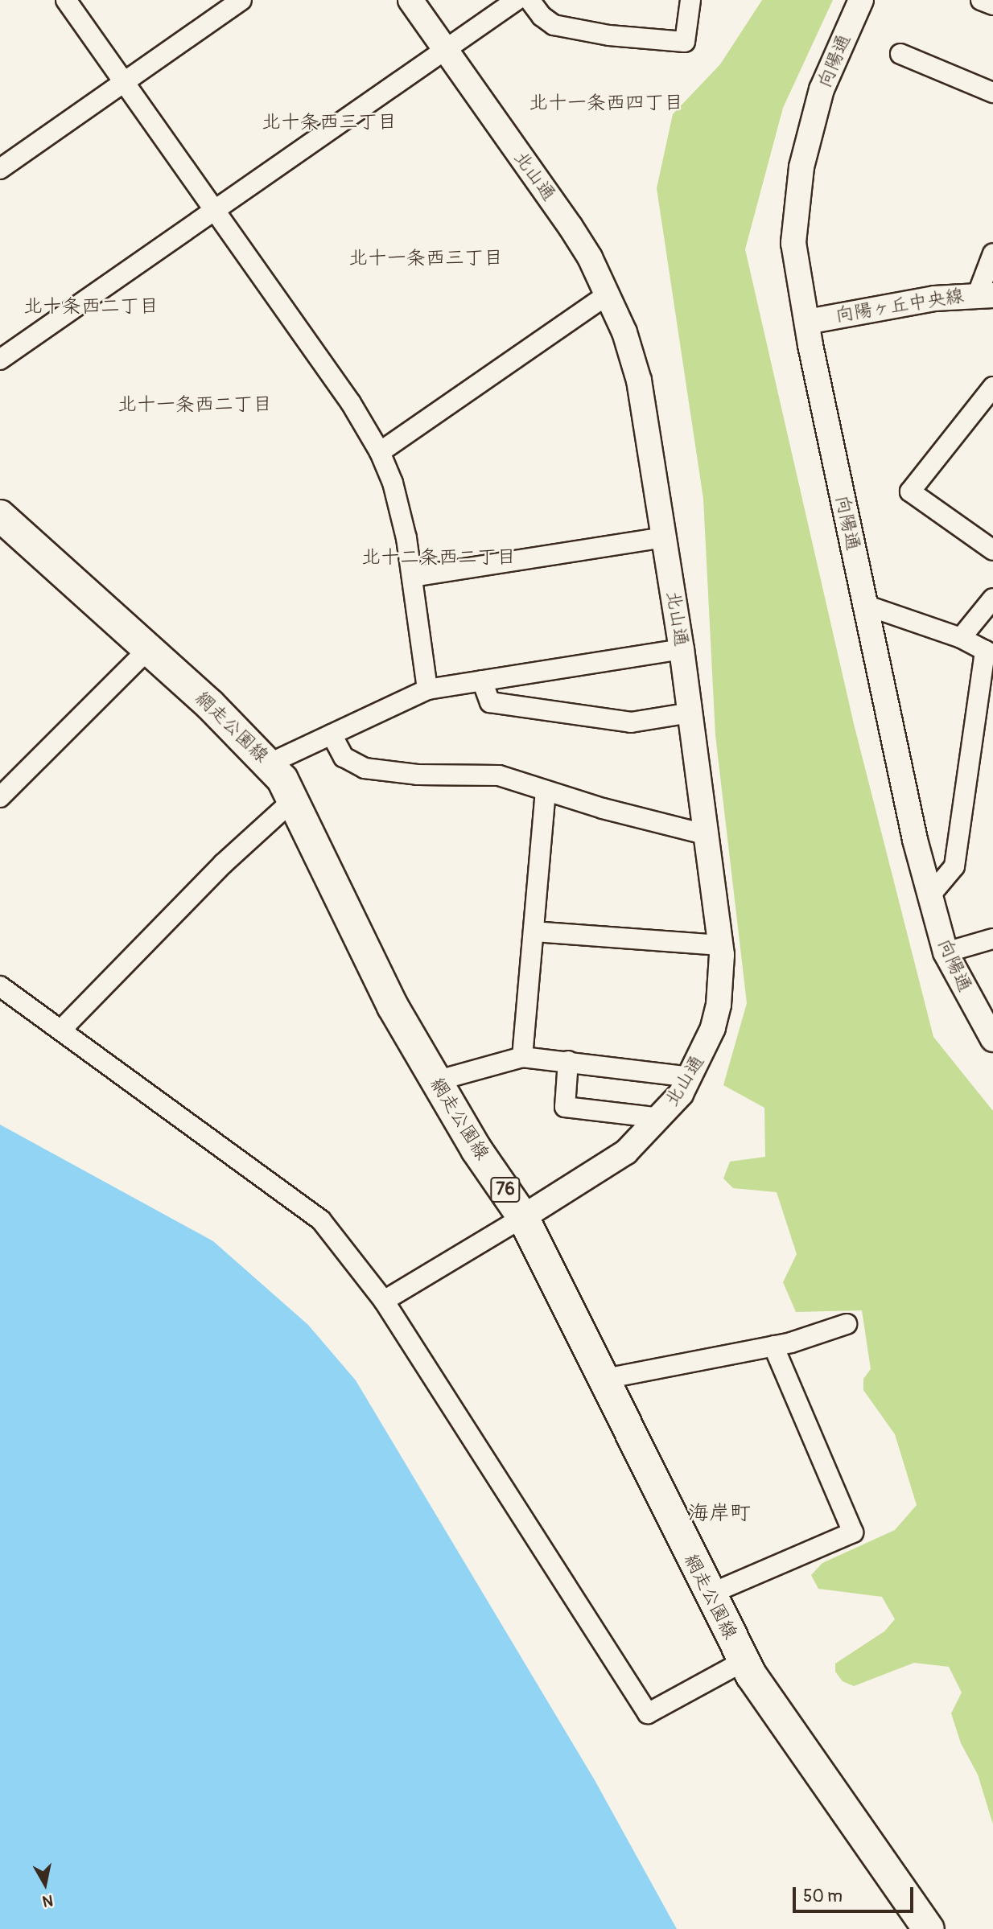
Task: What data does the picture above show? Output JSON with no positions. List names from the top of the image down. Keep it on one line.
{"streets":{"main road":["網走公園線","76"],"street":["向陽通","北山通","向陽ヶ丘中央線"]},"crossings":[["向陽通","向陽ヶ丘中央線"],["北山通","網走公園線"]],"districts":["北十一条西四丁目","北十条西三丁目","北十一条西三丁目","北十条西二丁目","北十一条西二丁目","北十二条西二丁目","海岸町"],"scale_bar":"50 m","north":"bottom"}
